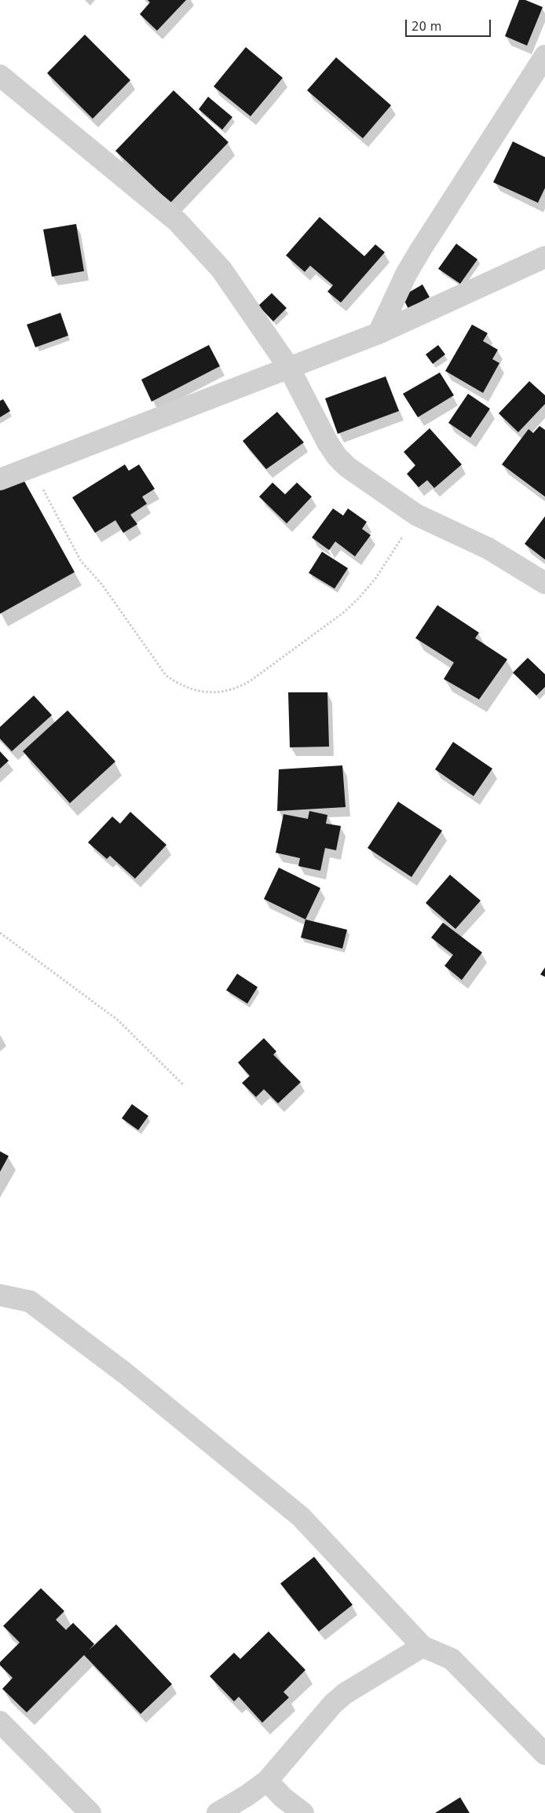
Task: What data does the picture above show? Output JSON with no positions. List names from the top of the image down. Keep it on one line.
{"scale_bar":"20 m"}
